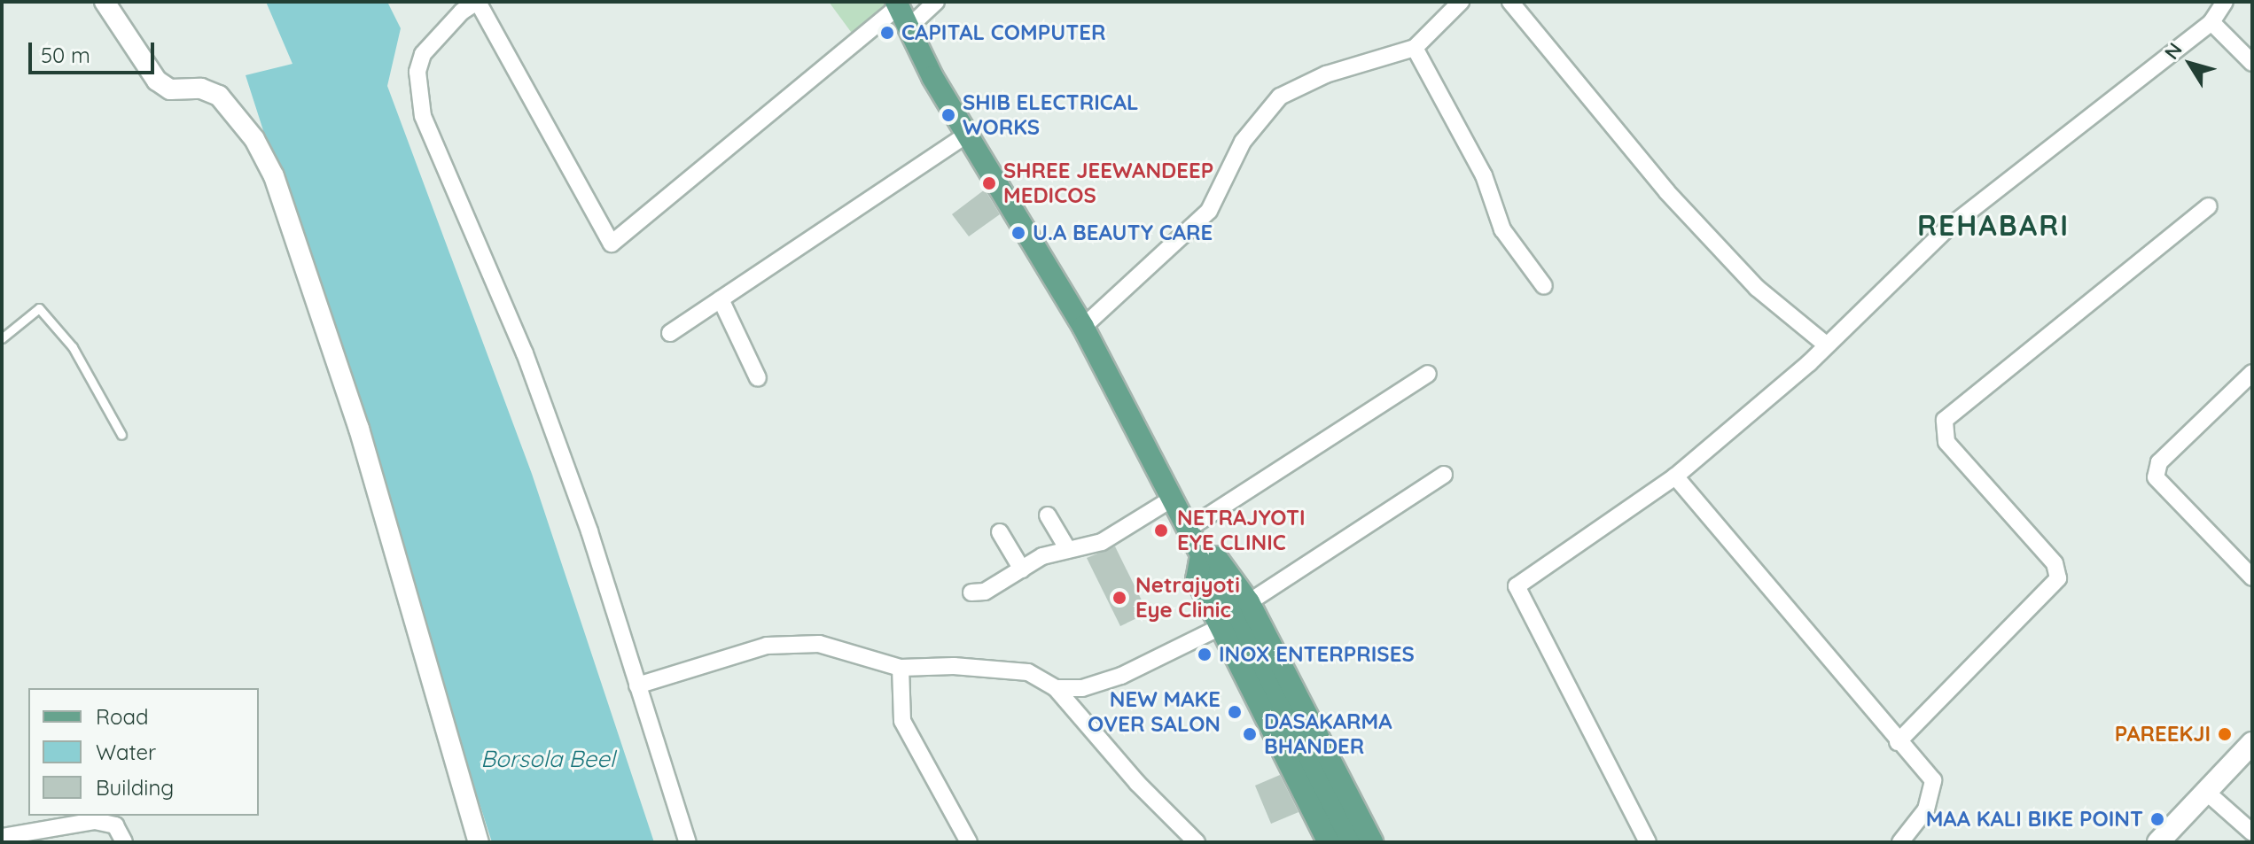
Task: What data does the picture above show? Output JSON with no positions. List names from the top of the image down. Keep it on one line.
{"districts":["REHABARI"],"water":["Borsola Beel"],"places":["CAPITAL COMPUTER","SHIB ELECTRICAL WORKS","SHREE JEEWANDEEP MEDICOS","U.A BEAUTY CARE","NETRAJYOTI EYE CLINIC","Netrajyoti Eye Clinic","INOX ENTERPRISES","NEW MAKE OVER SALON","DASAKARMA BHANDER","PAREEKJI","MAA KALI BIKE POINT"],"legend":["Road","Water","Building"],"scale_bar":"50 m","north":"top left"}
